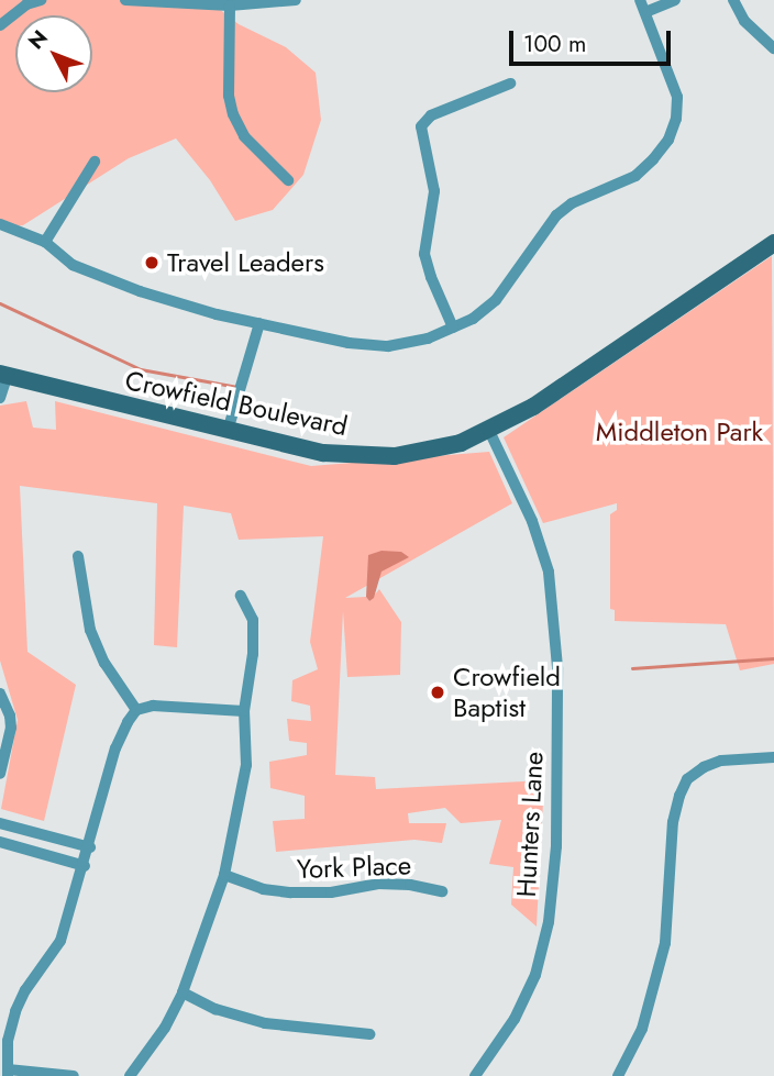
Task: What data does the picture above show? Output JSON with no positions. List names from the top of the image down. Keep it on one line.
{"streets":{"main road":["Crowfield Boulevard"],"street":["Hunters Lane","York Place"]},"crossings":[["Crowfield Boulevard","Hunters Lane"]],"parks":["Middleton Park"],"places":["Travel Leaders","Crowfield Baptist"],"scale_bar":"100 m","north":"top left"}
